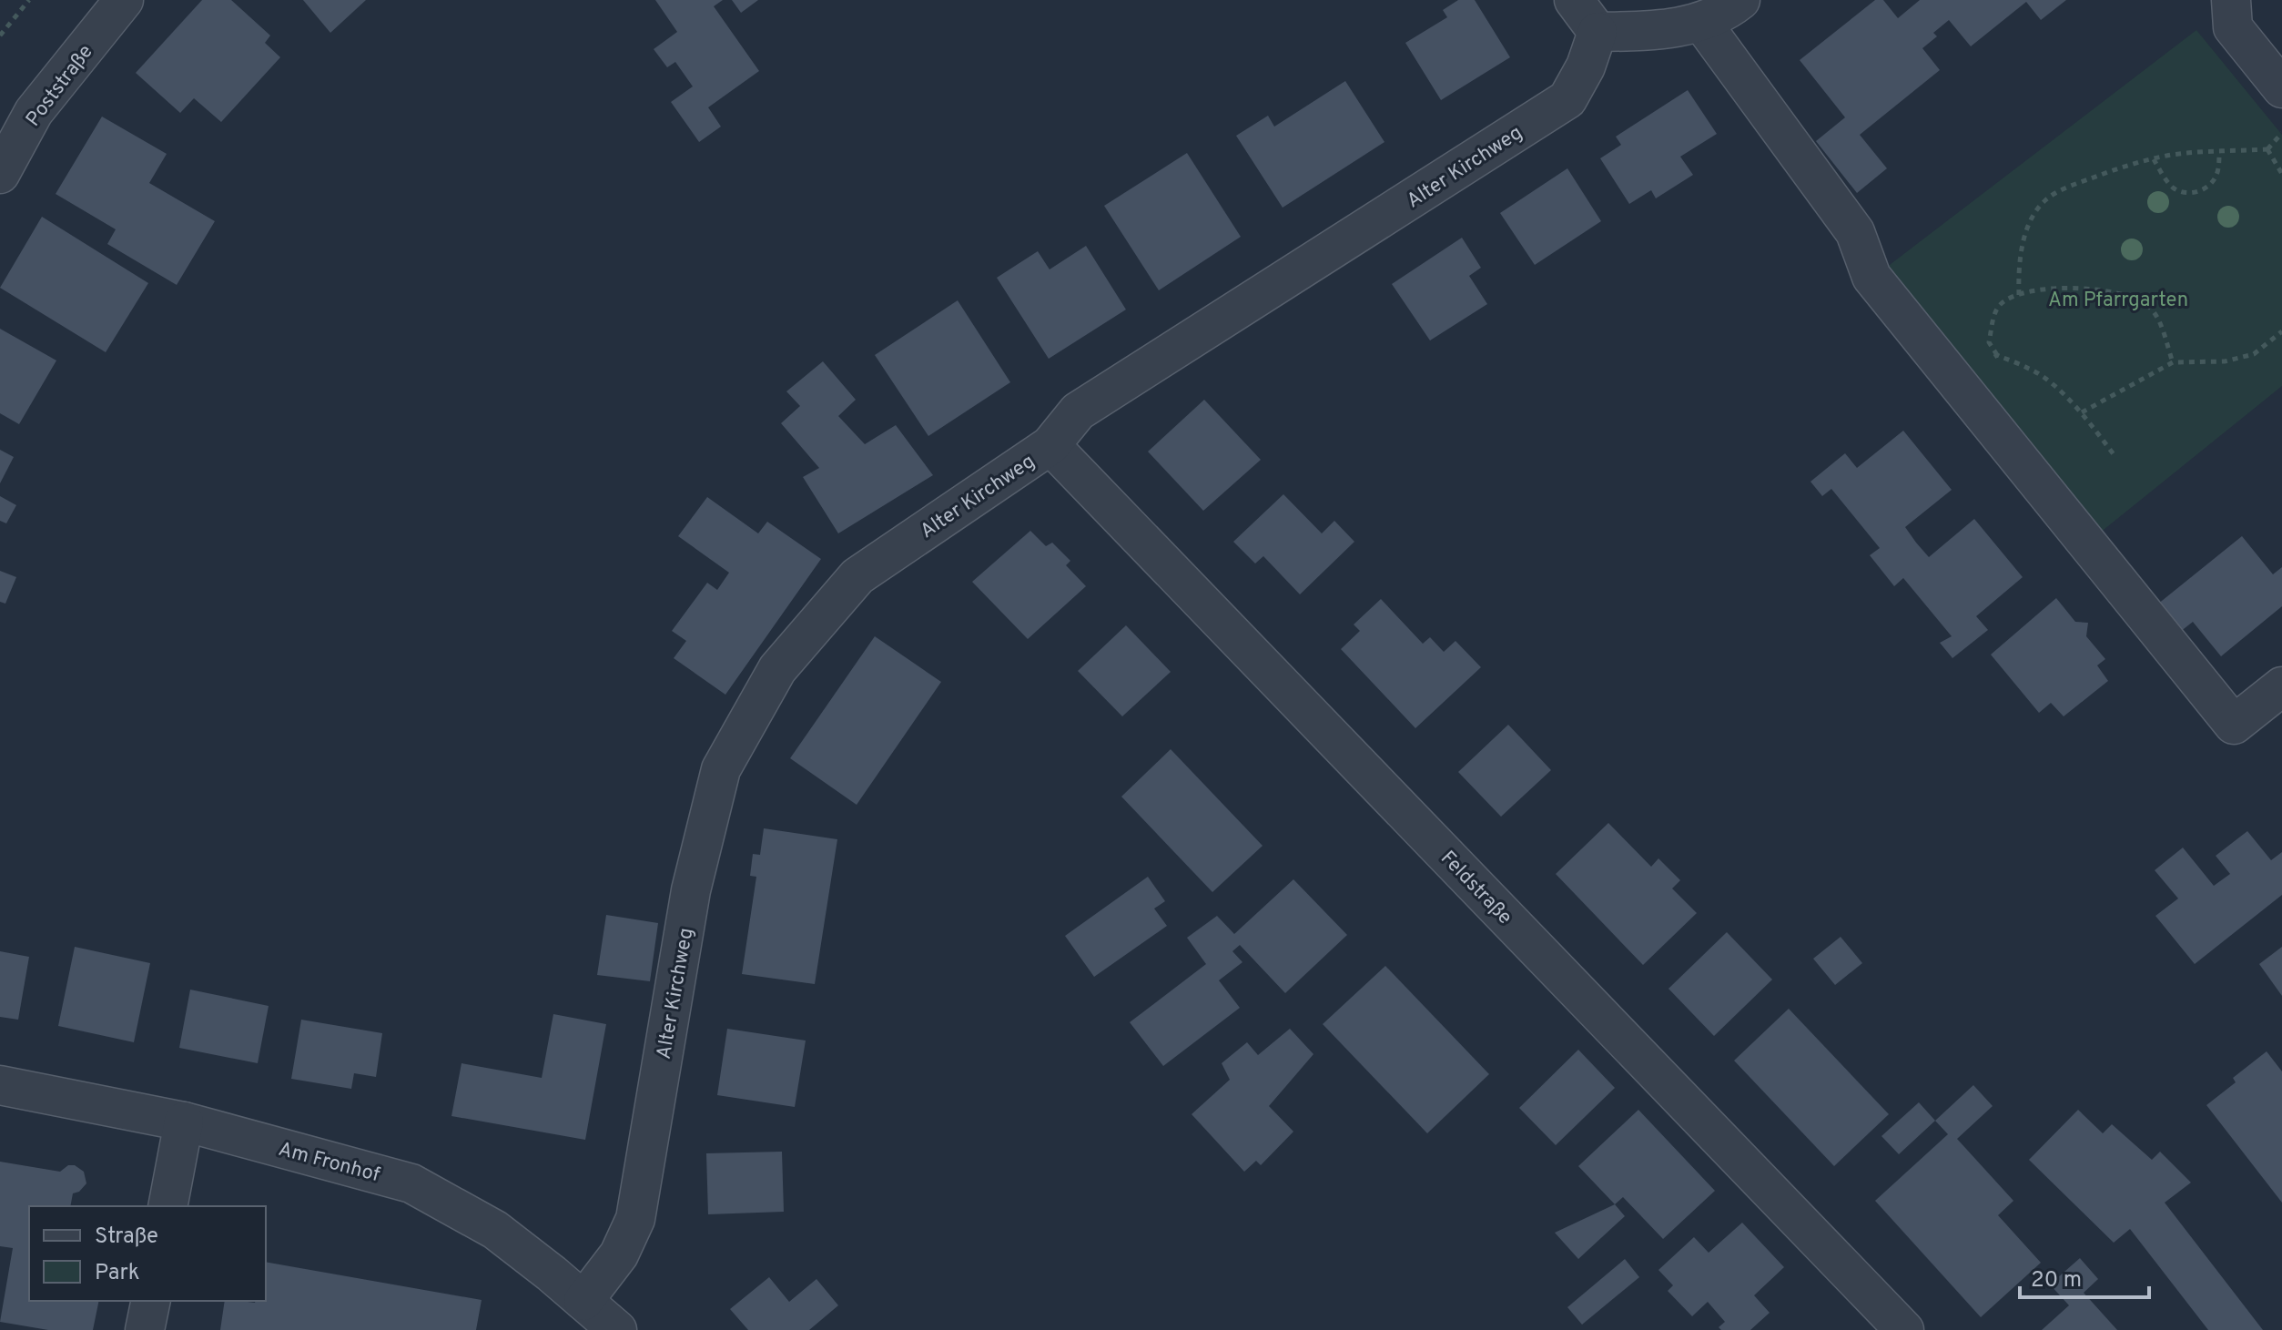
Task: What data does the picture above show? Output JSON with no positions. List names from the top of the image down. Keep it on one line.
{"streets":{"street":["Poststraße","Alter Kirchweg","Feldstraße","Am Fronhof"]},"crossings":[["Alter Kirchweg","Feldstraße"],["Alter Kirchweg","Am Fronhof"]],"parks":["Am Pfarrgarten"],"legend":["Straße","Park"],"scale_bar":"20 m"}
